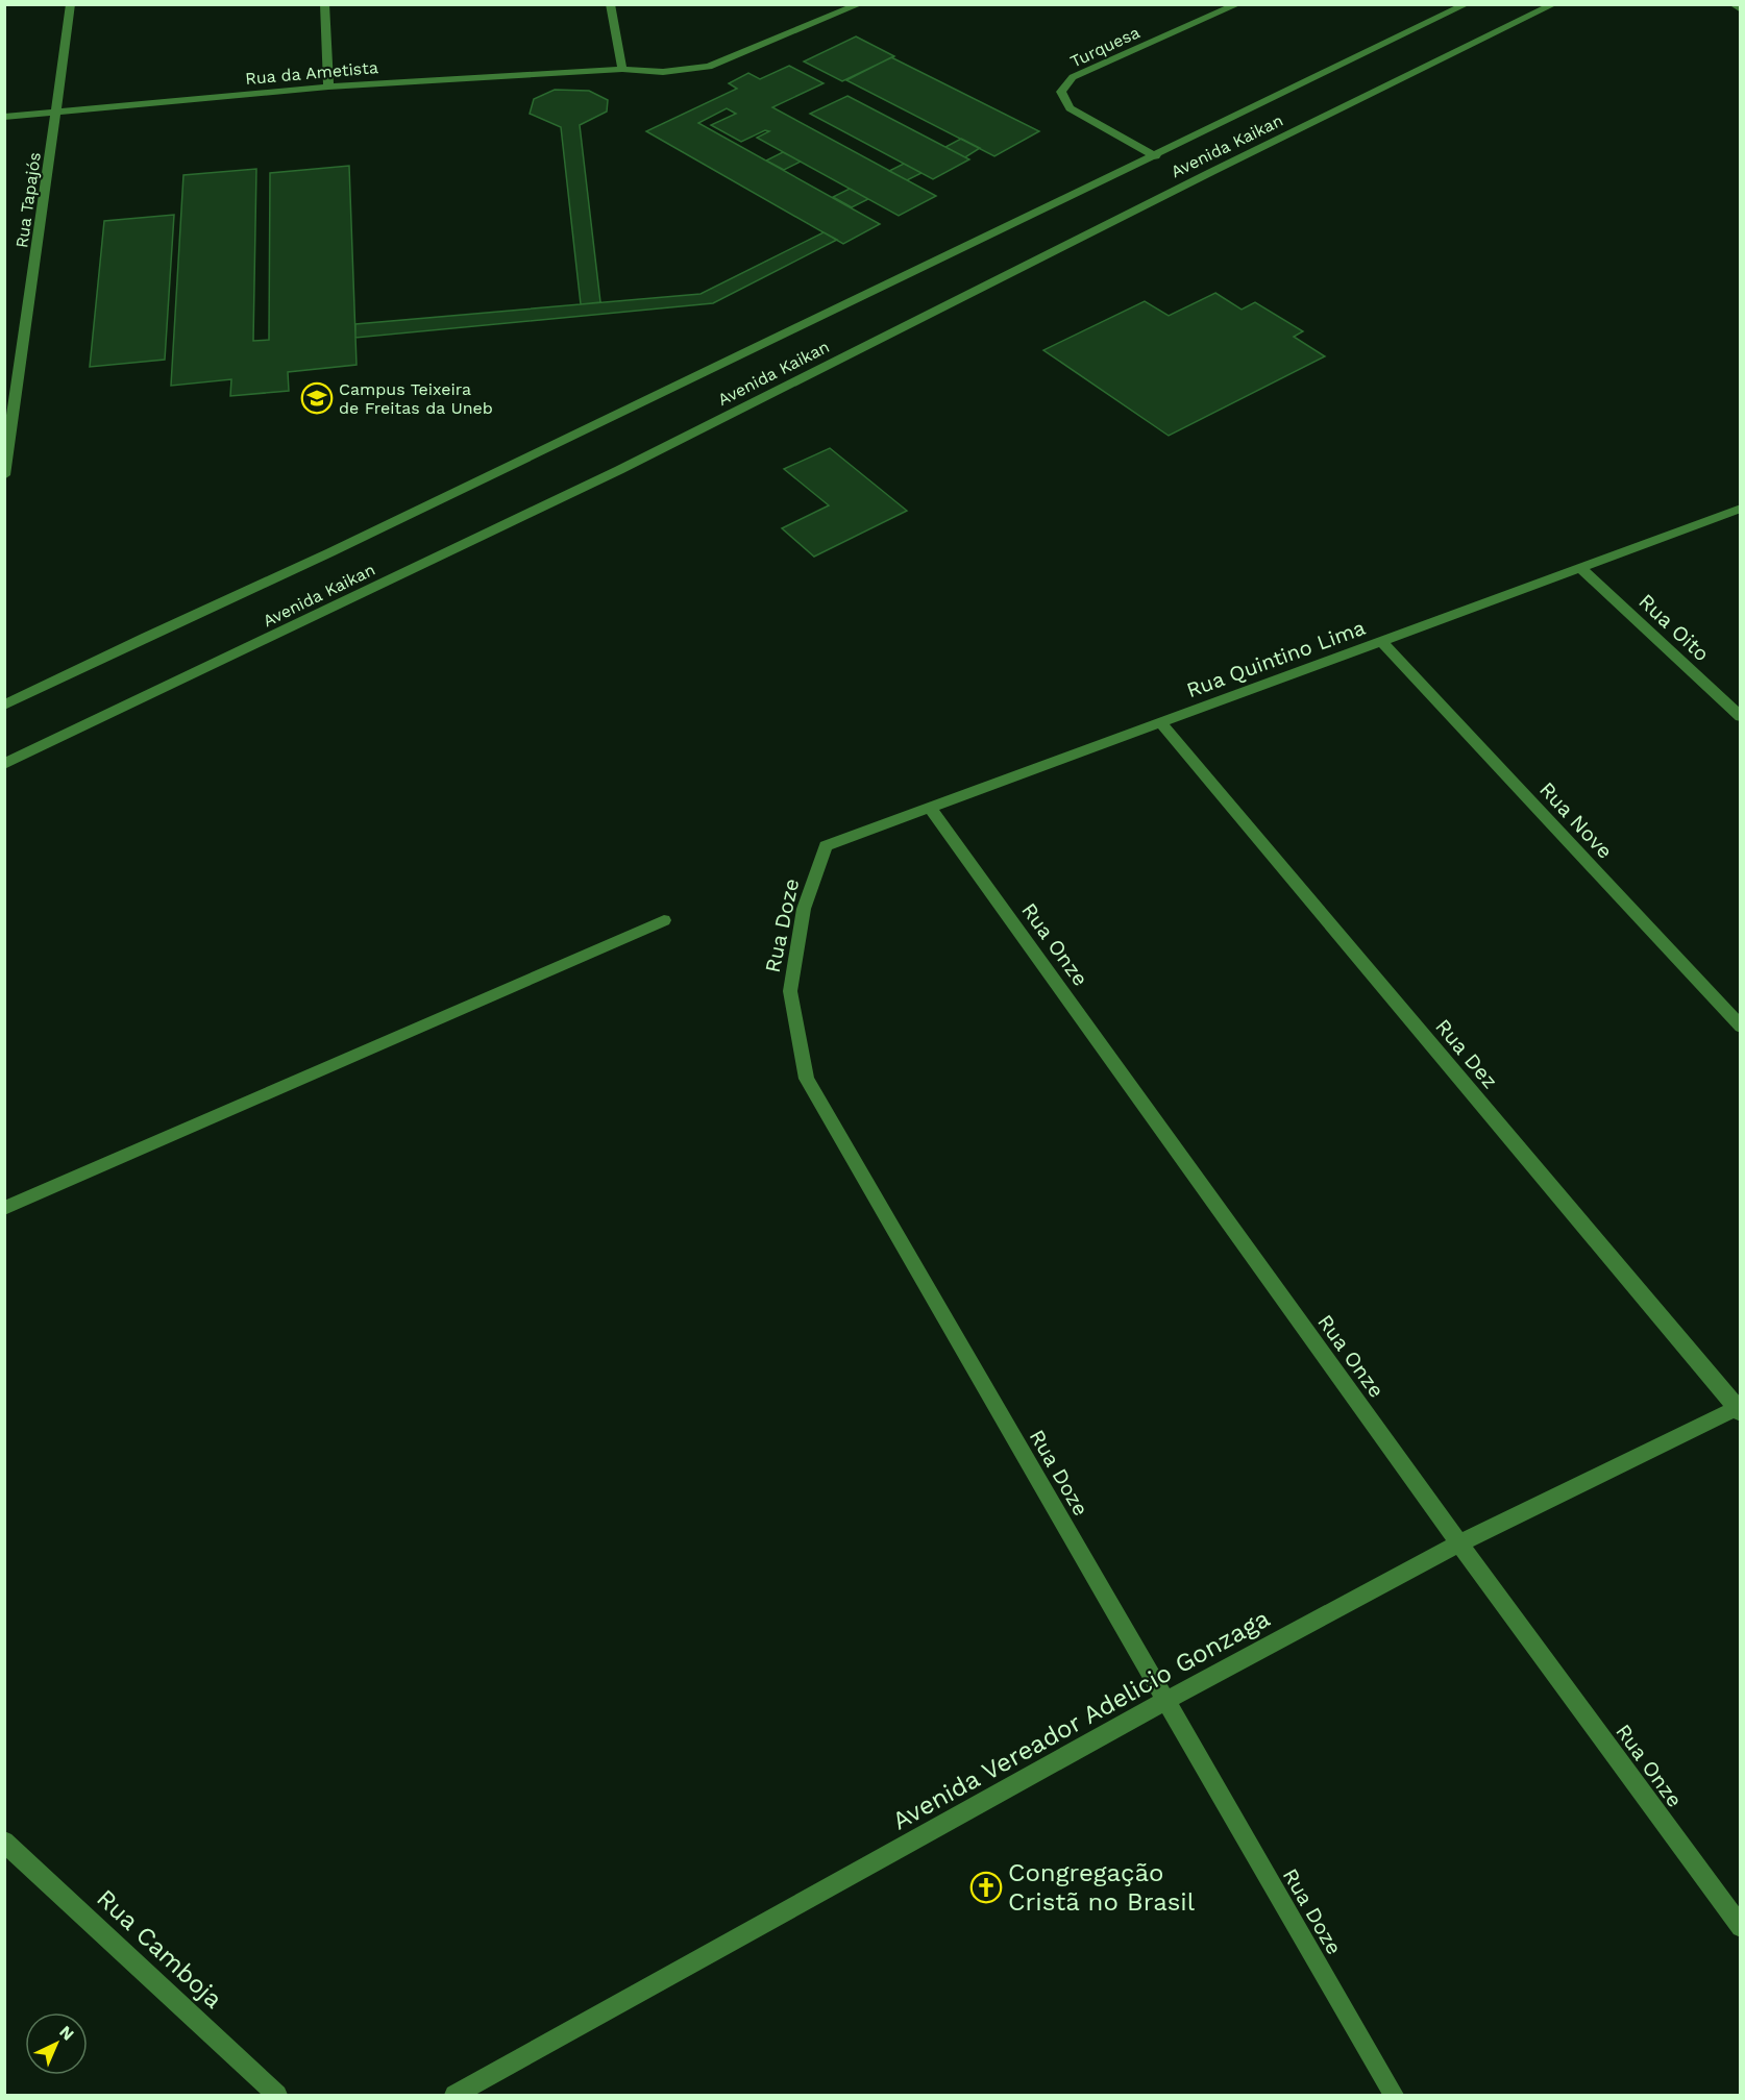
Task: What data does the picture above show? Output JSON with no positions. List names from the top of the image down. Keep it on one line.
{"streets":{"street":["Turquesa","Rua da Ametista","Avenida Kaikan","Rua Tapajós","Rua Oito","Rua Quintino Lima","Rua Nove","Rua Doze","Rua Onze","Rua Dez","Avenida Vereador Adelicio Gonzaga","Rua Camboja"]},"crossings":[["Turquesa","Avenida Kaikan"],["Rua da Ametista","Rua Tapajós"],["Rua Oito","Rua Quintino Lima"],["Rua Quintino Lima","Rua Nove"],["Rua Quintino Lima","Rua Doze"],["Rua Quintino Lima","Rua Onze"],["Rua Quintino Lima","Rua Dez"],["Rua Doze","Avenida Vereador Adelicio Gonzaga"],["Rua Onze","Avenida Vereador Adelicio Gonzaga"],["Rua Dez","Avenida Vereador Adelicio Gonzaga"]],"places":{"school or university":["Campus Teixeira de Freitas da Uneb"],"church":["Congregação Cristã no Brasil"]},"north":"top right"}
